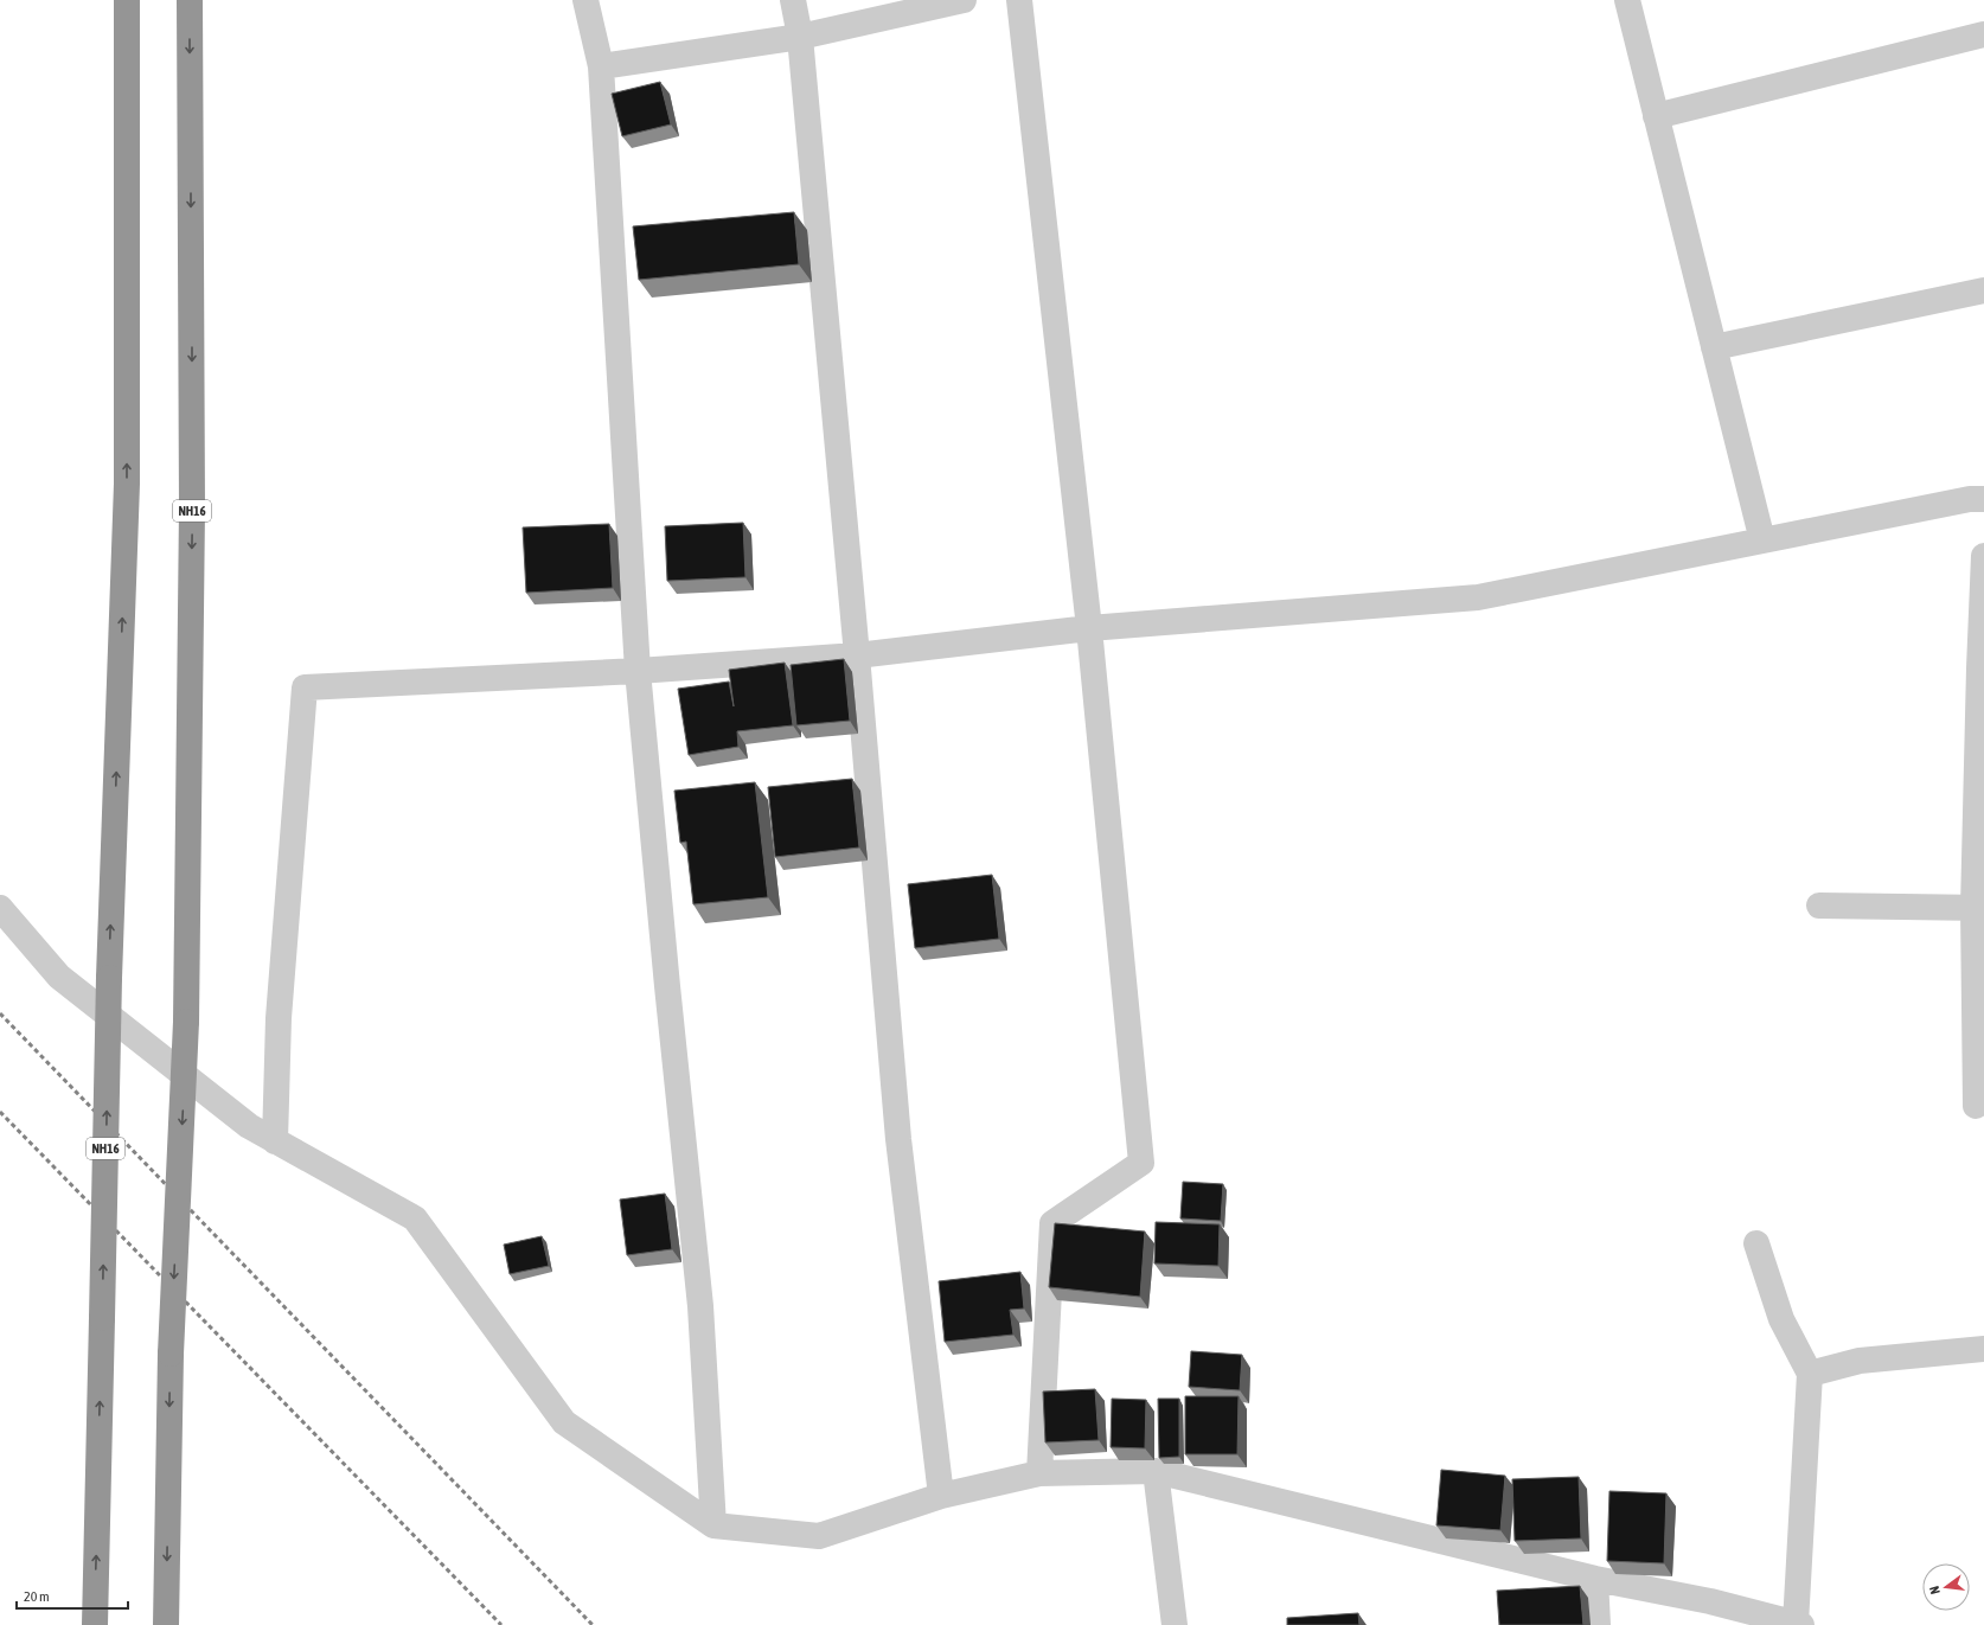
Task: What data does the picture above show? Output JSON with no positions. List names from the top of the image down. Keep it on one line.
{"streets":{"highway":["NH16"]},"scale_bar":"20 m","north":"left"}
